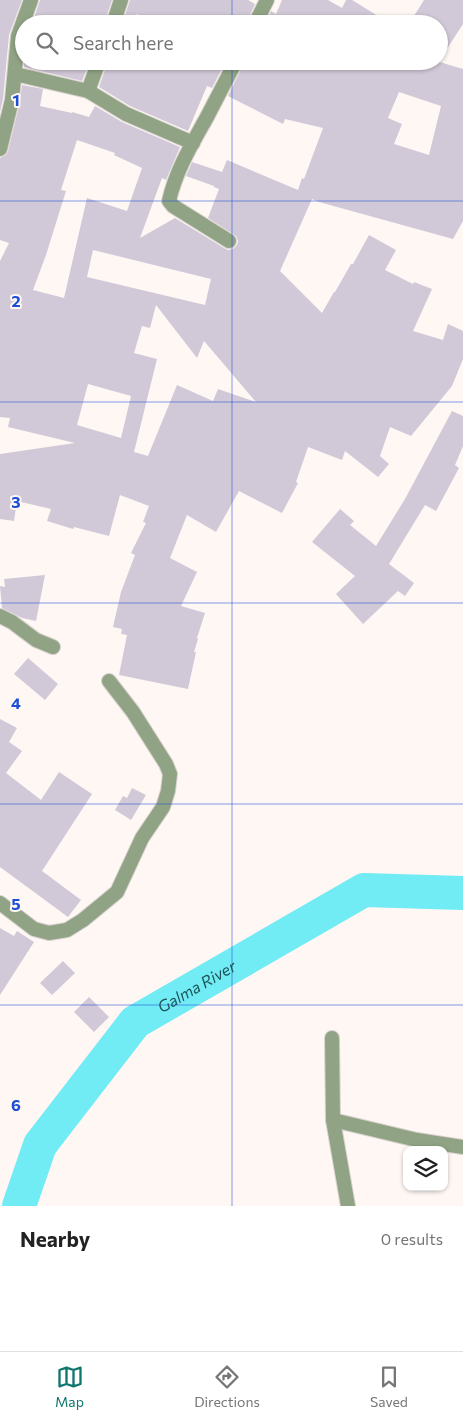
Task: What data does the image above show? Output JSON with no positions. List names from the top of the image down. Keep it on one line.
{"water":["Galma River"],"page":{"search":"Search here","heading":["Nearby","0 results"],"nav":["Map","Directions","Saved"]},"grid":{"rows":["1","2","3","4","5","6"]}}
